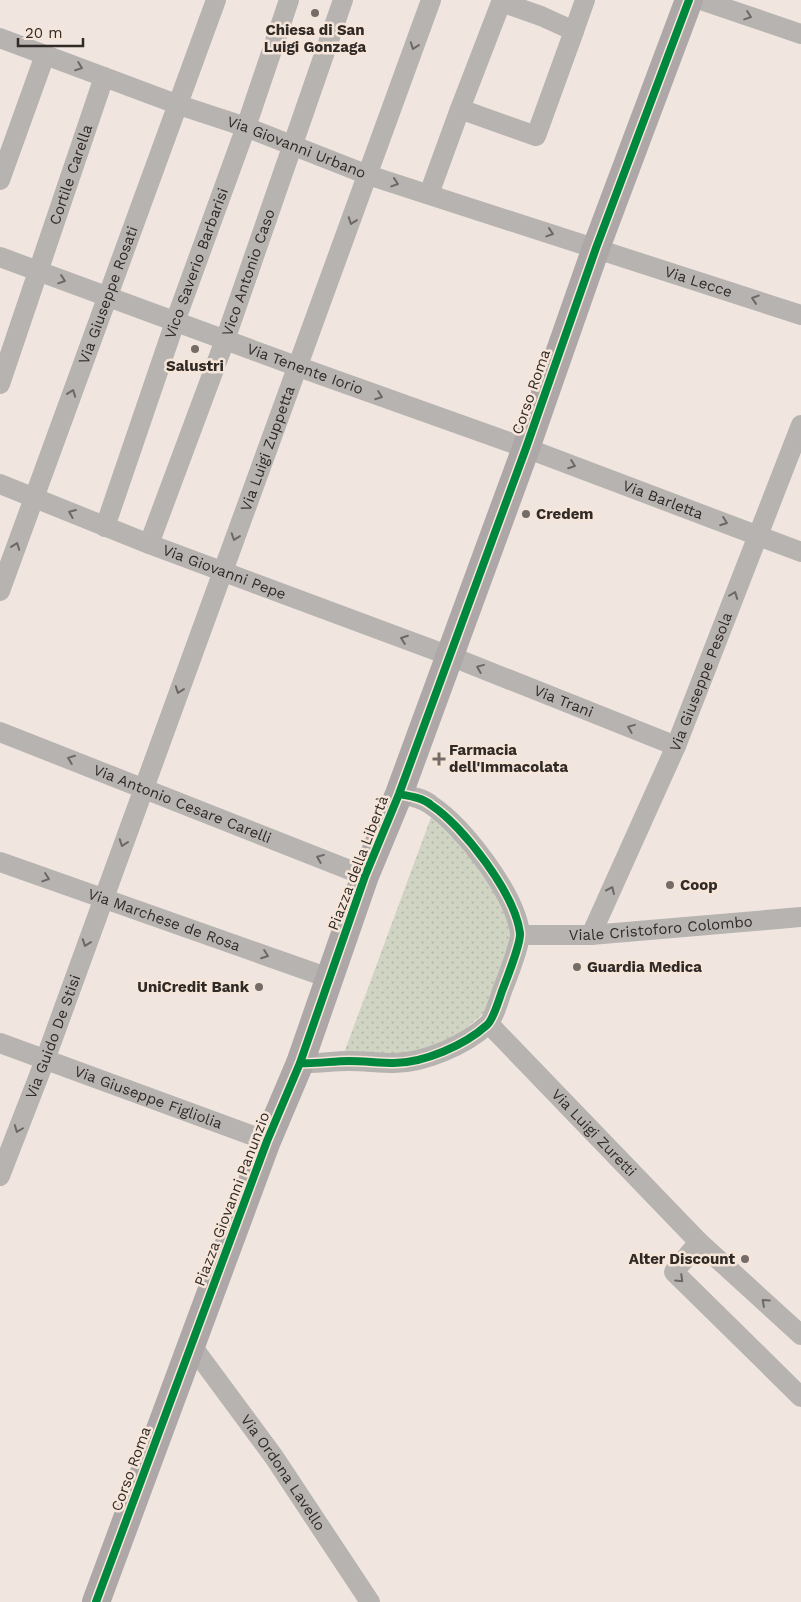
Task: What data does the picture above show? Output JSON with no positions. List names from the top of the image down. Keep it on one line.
{"streets":{"street":["Via Giovanni Urbano","Cortile Carella","Vico Saverio Barbarisi","Vico Antonio Caso","Via Lecce","Via Giuseppe Rosati","Via Tenente Iorio","Corso Roma","Via Luigi Zuppetta","Via Barletta","Via Giovanni Pepe","Via Giuseppe Pesola","Via Trani","Via Antonio Cesare Carelli","Piazza della Libertà","Via Marchese de Rosa","Viale Cristoforo Colombo","Via Guido De Stisi","Via Giuseppe Figliolia","Via Luigi Zuretti","Piazza Giovanni Panunzio","Via Ordona Lavello"]},"crossings":[["Via Giovanni Urbano","Cortile Carella"],["Via Giovanni Urbano","Vico Saverio Barbarisi"],["Via Giovanni Urbano","Vico Antonio Caso"],["Via Giovanni Urbano","Via Lecce"],["Via Giovanni Urbano","Via Giuseppe Rosati"],["Via Giovanni Urbano","Corso Roma"],["Via Giovanni Urbano","Via Luigi Zuppetta"],["Cortile Carella","Via Tenente Iorio"],["Vico Saverio Barbarisi","Via Tenente Iorio"],["Vico Saverio Barbarisi","Via Giovanni Pepe"],["Vico Antonio Caso","Via Tenente Iorio"],["Vico Antonio Caso","Via Giovanni Pepe"],["Via Lecce","Corso Roma"],["Via Giuseppe Rosati","Via Tenente Iorio"],["Via Giuseppe Rosati","Via Giovanni Pepe"],["Via Tenente Iorio","Corso Roma"],["Via Tenente Iorio","Via Luigi Zuppetta"],["Via Tenente Iorio","Via Barletta"],["Corso Roma","Via Barletta"],["Corso Roma","Via Giovanni Pepe"],["Corso Roma","Via Trani"],["Corso Roma","Piazza della Libertà"],["Corso Roma","Piazza Giovanni Panunzio"],["Corso Roma","Via Ordona Lavello"],["Via Luigi Zuppetta","Via Giovanni Pepe"],["Via Luigi Zuppetta","Via Antonio Cesare Carelli"],["Via Luigi Zuppetta","Via Marchese de Rosa"],["Via Luigi Zuppetta","Via Guido De Stisi"],["Via Barletta","Via Giuseppe Pesola"],["Via Giovanni Pepe","Via Trani"],["Via Giuseppe Pesola","Via Trani"],["Via Giuseppe Pesola","Viale Cristoforo Colombo"],["Via Antonio Cesare Carelli","Piazza della Libertà"],["Piazza della Libertà","Via Marchese de Rosa"],["Piazza della Libertà","Viale Cristoforo Colombo"],["Piazza della Libertà","Piazza Giovanni Panunzio"],["Via Marchese de Rosa","Via Guido De Stisi"],["Via Guido De Stisi","Via Giuseppe Figliolia"],["Via Giuseppe Figliolia","Piazza Giovanni Panunzio"],["Piazza Giovanni Panunzio","Via Ordona Lavello"]],"one_way":["Via Giovanni Urbano","Via Lecce","Via Giuseppe Rosati","Via Tenente Iorio","Via Luigi Zuppetta","Via Barletta","Via Giovanni Pepe","Via Giuseppe Pesola","Via Trani","Via Antonio Cesare Carelli","Via Marchese de Rosa","Via Guido De Stisi"],"places":{"other":["Chiesa di San Luigi Gonzaga","Salustri","Credem","Coop","Guardia Medica","UniCredit Bank","Alter Discount"],"health":["Farmacia dell'Immacolata"]},"scale_bar":"20 m"}
